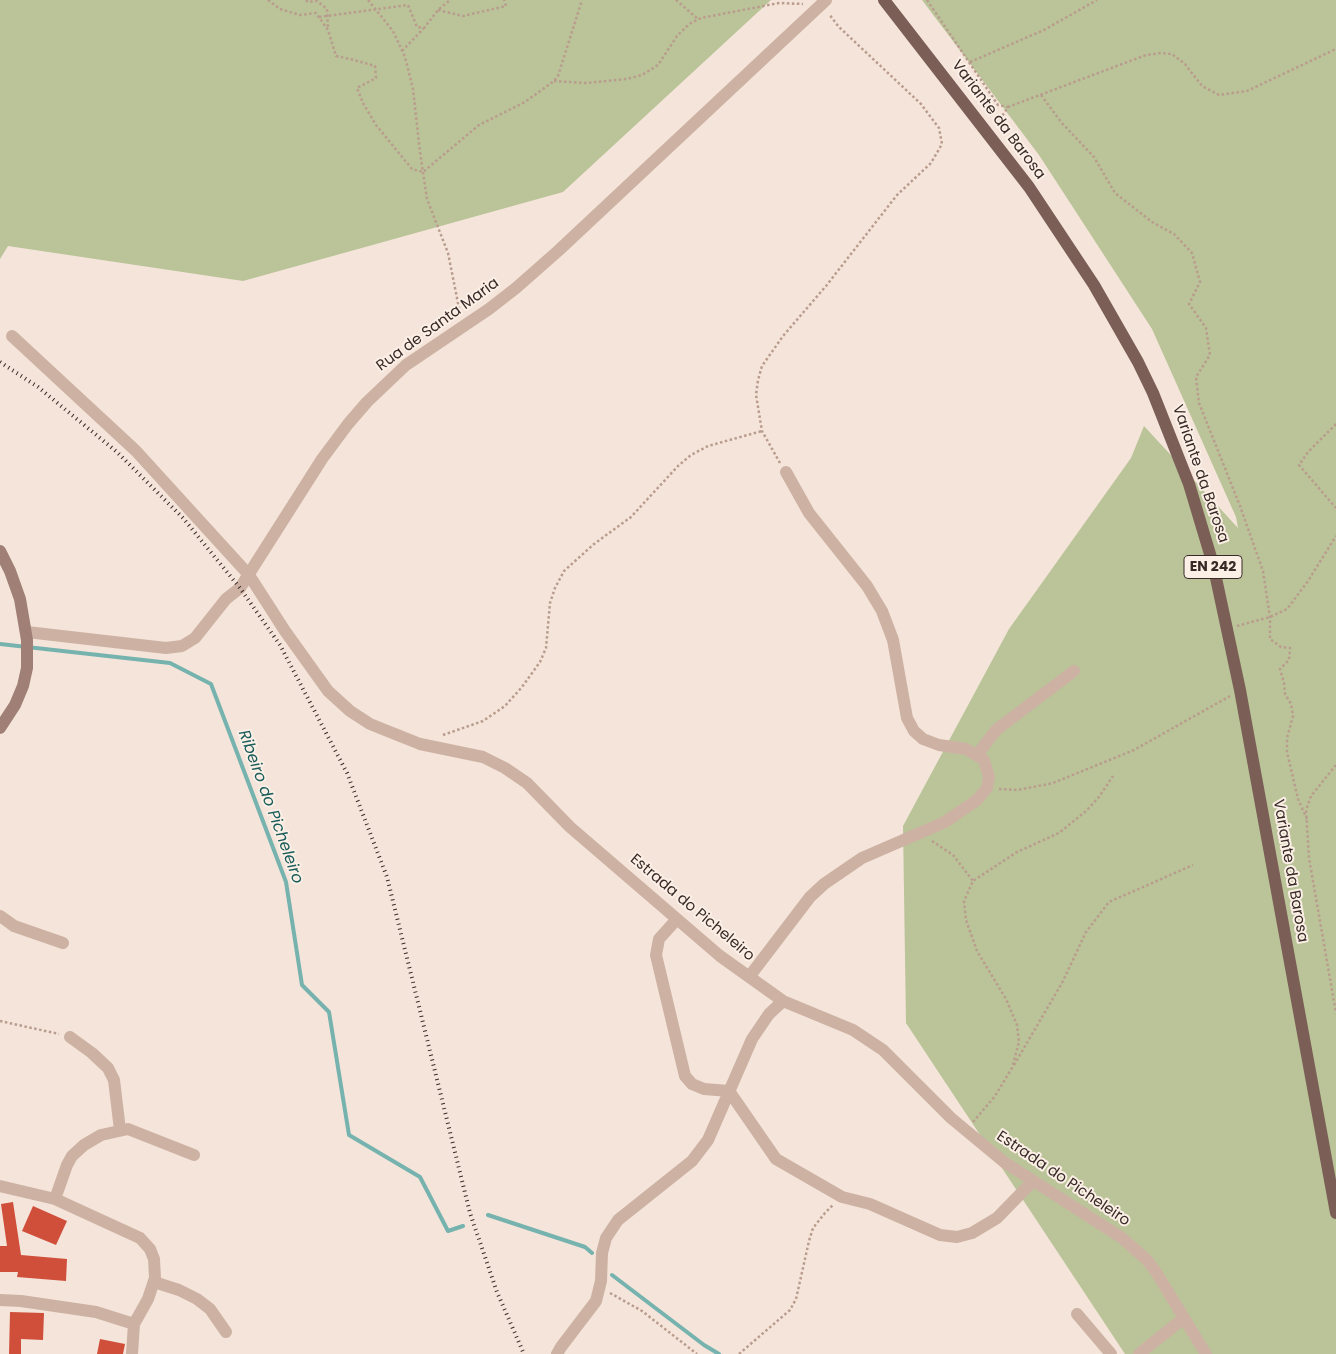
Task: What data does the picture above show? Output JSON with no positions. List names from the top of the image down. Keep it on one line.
{"streets":{"main road":["Variante da Barosa","EN 242"],"street":["Rua de Santa Maria","Estrada do Picheleiro"]},"crossings":[["Rua de Santa Maria","Estrada do Picheleiro"]],"water":["Ribeiro do Picheleiro"]}
